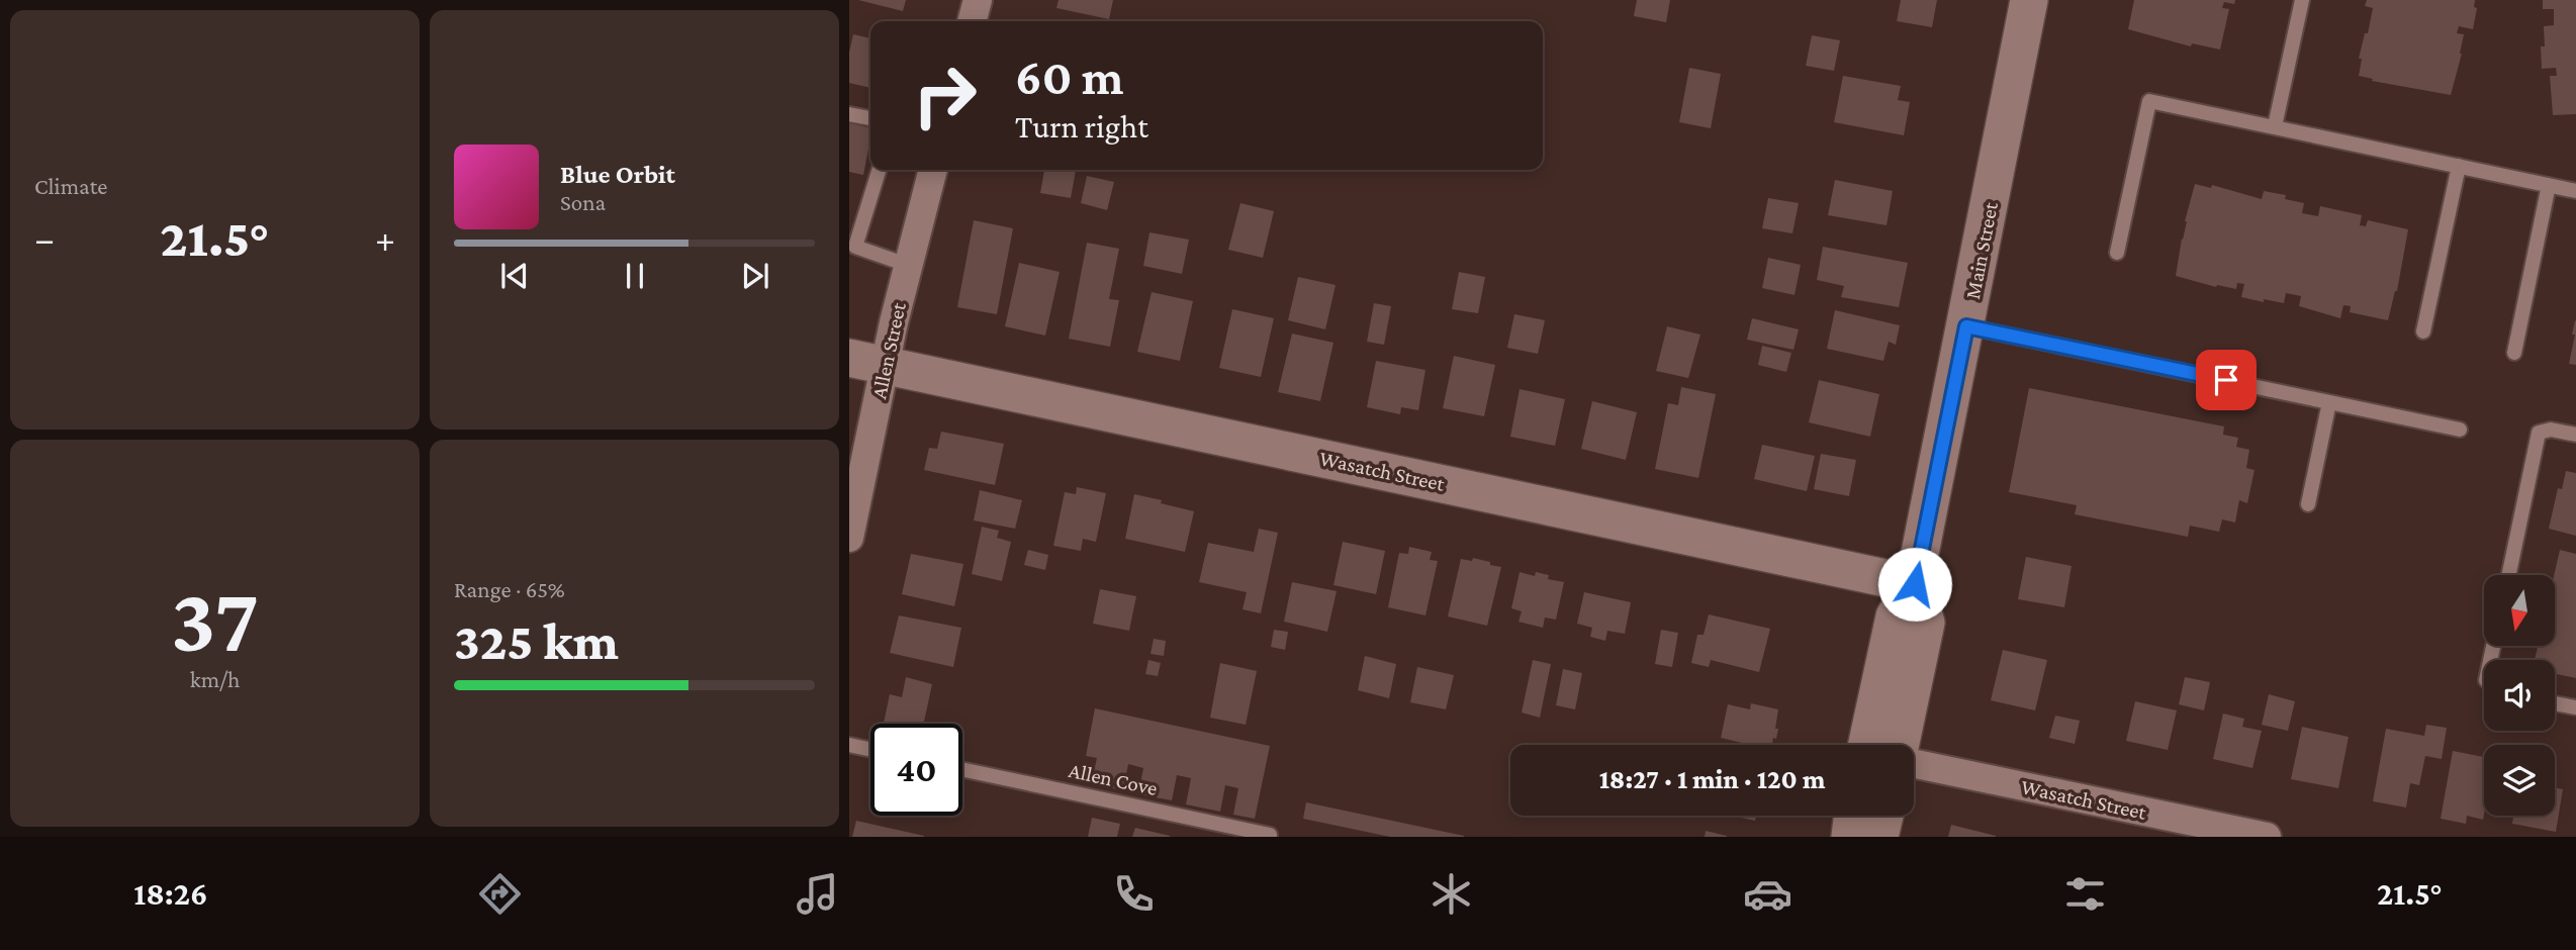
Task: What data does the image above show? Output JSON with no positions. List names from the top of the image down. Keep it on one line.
{"streets":{"street":["Main Street","Allen Street","Wasatch Street"],"lane":["Allen Cove"]},"crossings":[["Main Street","Wasatch Street"],["Allen Street","Wasatch Street"]],"north":"bottom","page":{"tile":["Climate",["37","km/h"],["Range · 65%","325 km"]],"turn":["60 m","Turn right"],"song":["Blue Orbit","Sona"],"heat":["−","21.5°","+"],"limit":"40","trip":"18:27 · 1 min · 120 m","tabs":["18:26","21.5°"]}}
